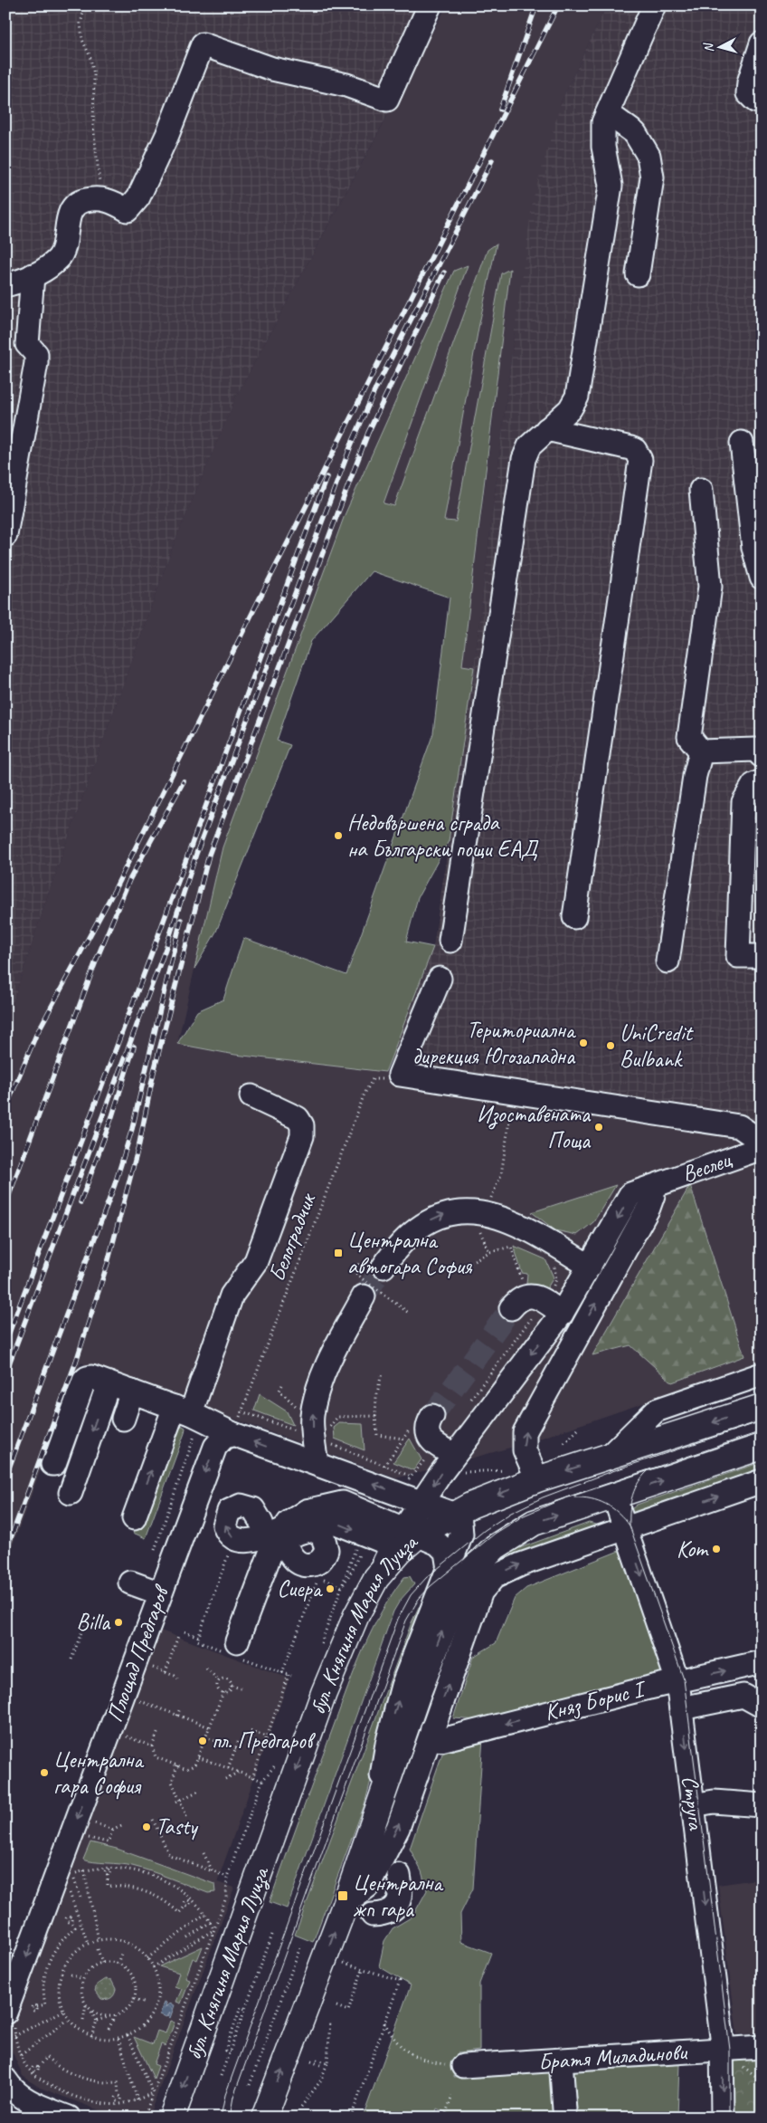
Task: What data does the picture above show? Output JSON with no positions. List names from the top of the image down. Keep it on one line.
{"streets":{"main road":["бул. Княгиня Мария Луиза"],"street":["Веслец","Площад Предгаров","Княз Борис I","Струга","Братя Миладинови"],"path":["Белоградчик"]},"crossings":[["Веслец","бул. Княгиня Мария Луиза"],["Белоградчик","Площад Предгаров"],["Княз Борис I","Струга"],["Струга","Братя Миладинови"]],"one_way":["Струга"],"places":{"other":["Недовършена сграда на Български пощи ЕАД","Териториална дирекция Югозападна","UniCredit Bulbank","Изоставената Поща","Kom","Сиера","Billa","пл. Предгаров","Централна гара София","Tasty"],"transit":["Централна автогара София","Централна жп гара"]},"north":"left"}
